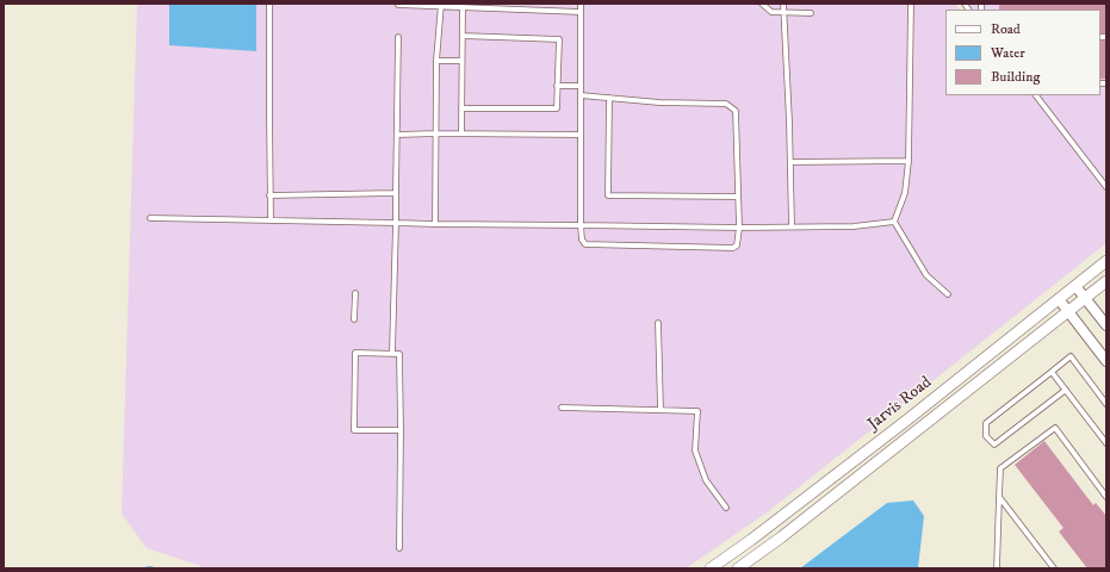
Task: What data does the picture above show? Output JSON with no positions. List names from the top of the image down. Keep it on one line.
{"streets":{"street":["Jarvis Road"]},"legend":["Road","Water","Building"]}
